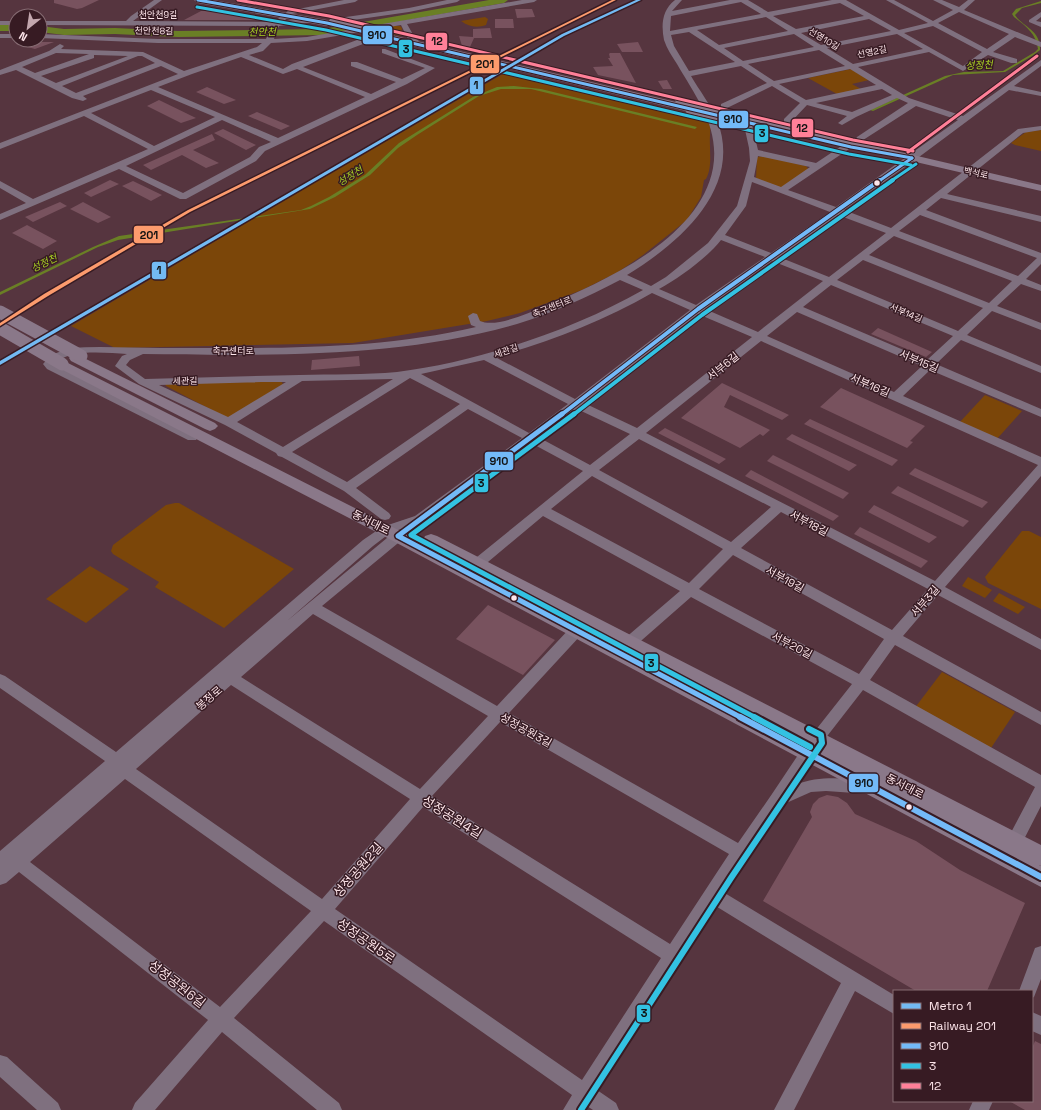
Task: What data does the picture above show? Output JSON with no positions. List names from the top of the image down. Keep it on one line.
{"streets":{"main road":["백석로","동서대로"],"street":["천안천9길","천안천8길","선영10길","선영2길","축구센터로","서부14길","세관길","서부15길","서부6길","서부16길","서부18길","서부19길","서부3길","서부20길","봉정로","성정공원3길","성정공원4길","성정공원2길","성정공원5로","성정공원6길"]},"crossings":[["선영10길","선영2길"],["선영10길","봉정로"],["선영2길","백석로"],["백석로","서부6길"],["백석로","봉정로"],["축구센터로","서부16길"],["축구센터로","동서대로"],["축구센터로","봉정로"],["서부14길","세관길"],["서부14길","서부6길"],["서부14길","봉정로"],["세관길","서부16길"],["세관길","서부18길"],["세관길","서부19길"],["서부15길","서부6길"],["서부6길","서부16길"],["서부6길","동서대로"],["서부6길","서부18길"],["서부6길","서부19길"],["서부6길","서부20길"],["서부16길","봉정로"],["동서대로","서부3길"],["동서대로","봉정로"],["동서대로","성정공원2길"],["서부18길","서부3길"],["서부18길","봉정로"],["서부19길","서부3길"],["서부19길","봉정로"],["서부3길","서부20길"],["서부3길","성정공원3길"],["서부3길","성정공원4길"],["서부3길","성정공원5로"],["봉정로","성정공원3길"],["봉정로","성정공원4길"],["봉정로","성정공원5로"],["봉정로","성정공원6길"],["성정공원3길","성정공원2길"],["성정공원4길","성정공원2길"],["성정공원2길","성정공원5로"],["성정공원2길","성정공원6길"]],"water":["천안천","성정천"],"lines":["metro line 1","rail line 201","transit line 910","transit line 12","transit line 3"],"legend":["Metro 1","Railway 201","910","3","12"],"north":"bottom left"}
